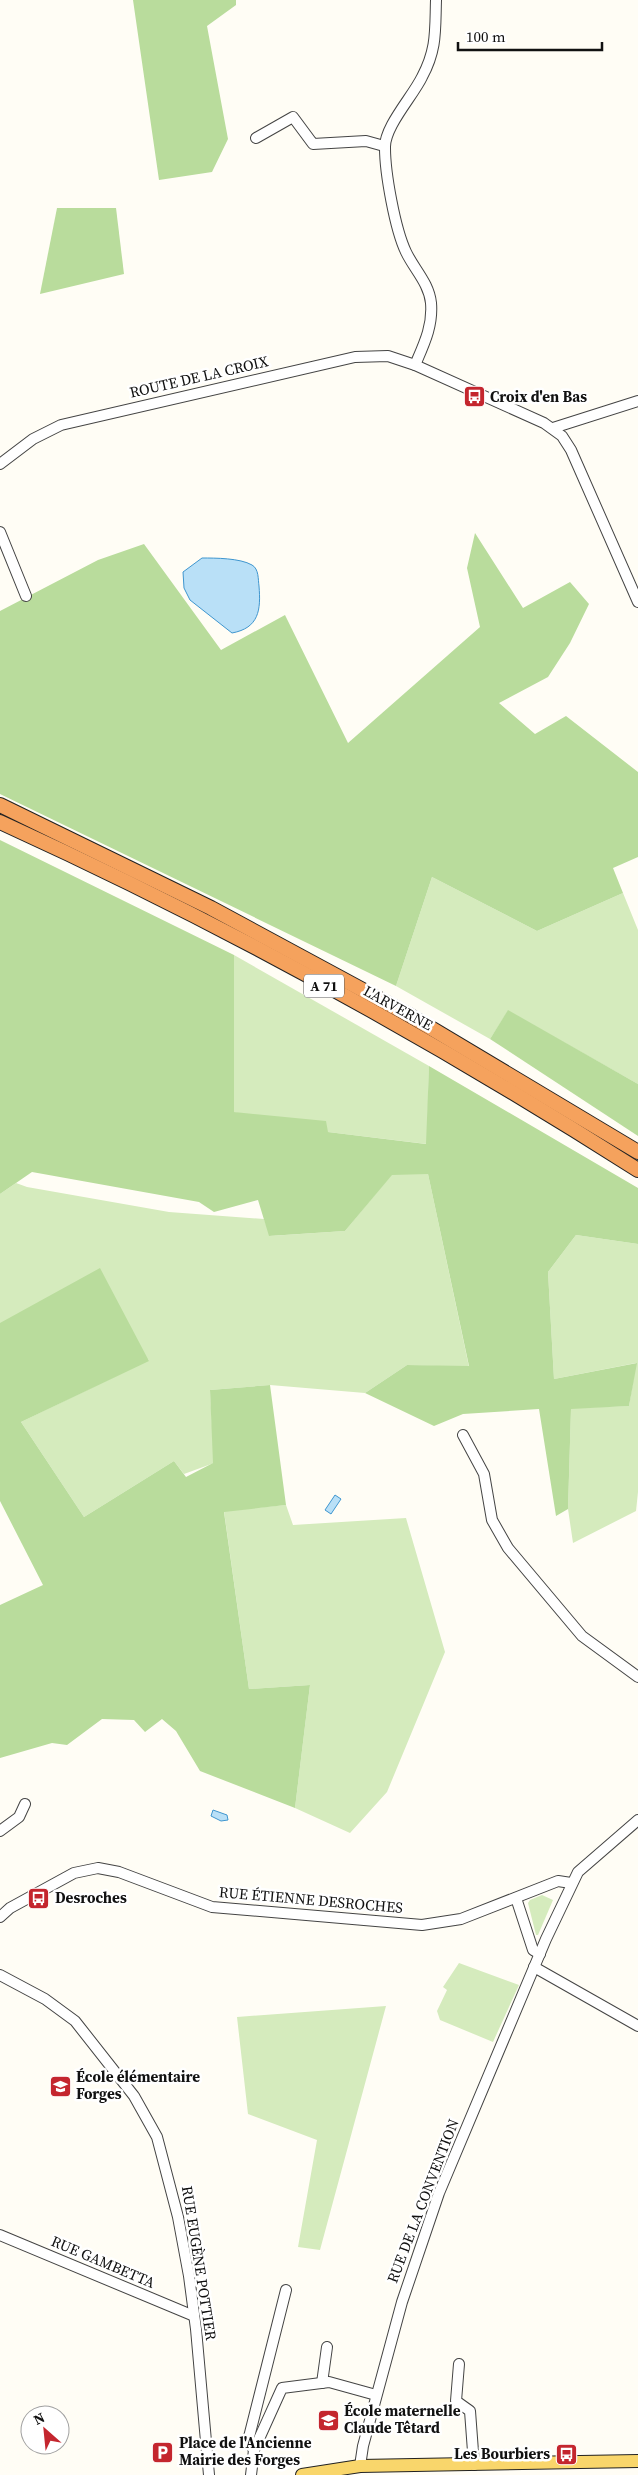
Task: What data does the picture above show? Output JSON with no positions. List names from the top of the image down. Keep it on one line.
{"streets":{"highway":["A 71","L'ARVERNE"],"street":["ROUTE DE LA CROIX","RUE ÉTIENNE DESROCHES","RUE DE LA CONVENTION","RUE GAMBETTA","RUE EUGÈNE POTTIER"]},"crossings":[["RUE ÉTIENNE DESROCHES","RUE DE LA CONVENTION"],["RUE GAMBETTA","RUE EUGÈNE POTTIER"]],"places":{"bus stop":["Croix d'en Bas","Desroches","Les Bourbiers"],"school or university":["École élémentaire Forges","École maternelle Claude Têtard"],"parking":["Place de l'Ancienne Mairie des Forges"]},"scale_bar":"100 m","north":"top left"}
